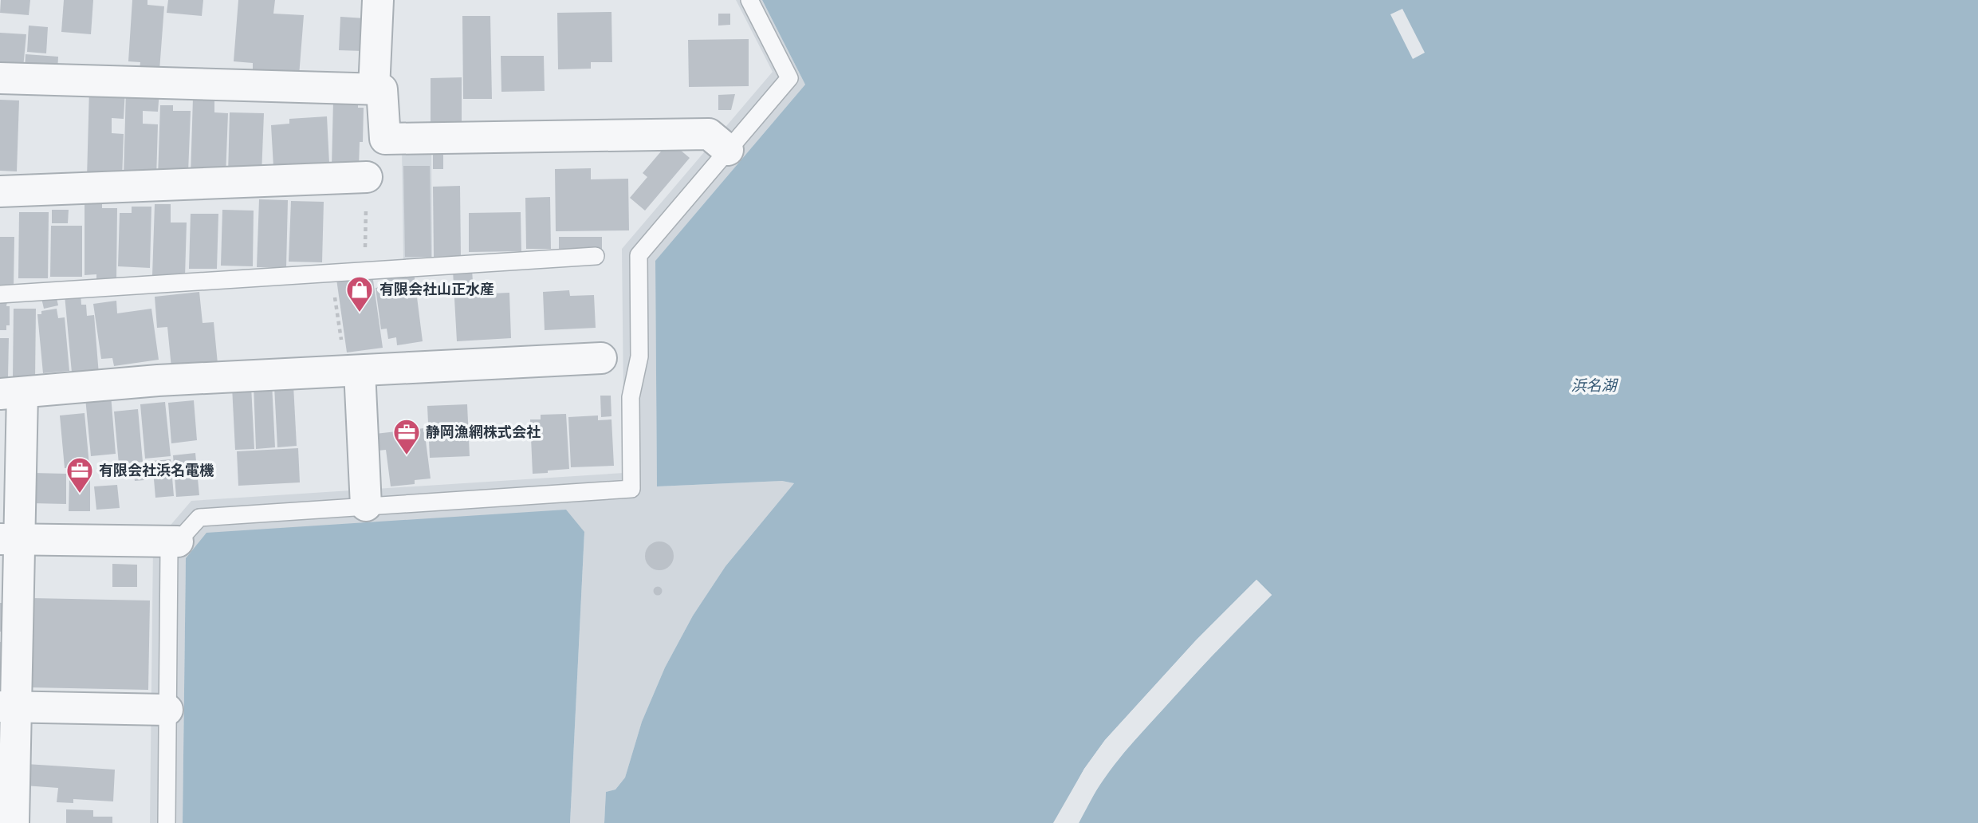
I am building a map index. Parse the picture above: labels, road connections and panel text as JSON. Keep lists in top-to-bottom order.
{
  "water": ["浜名湖"],
  "places": {
    "shop": ["有限会社山正水産"],
    "office": ["静岡漁網株式会社", "有限会社浜名電機"]
  }
}
